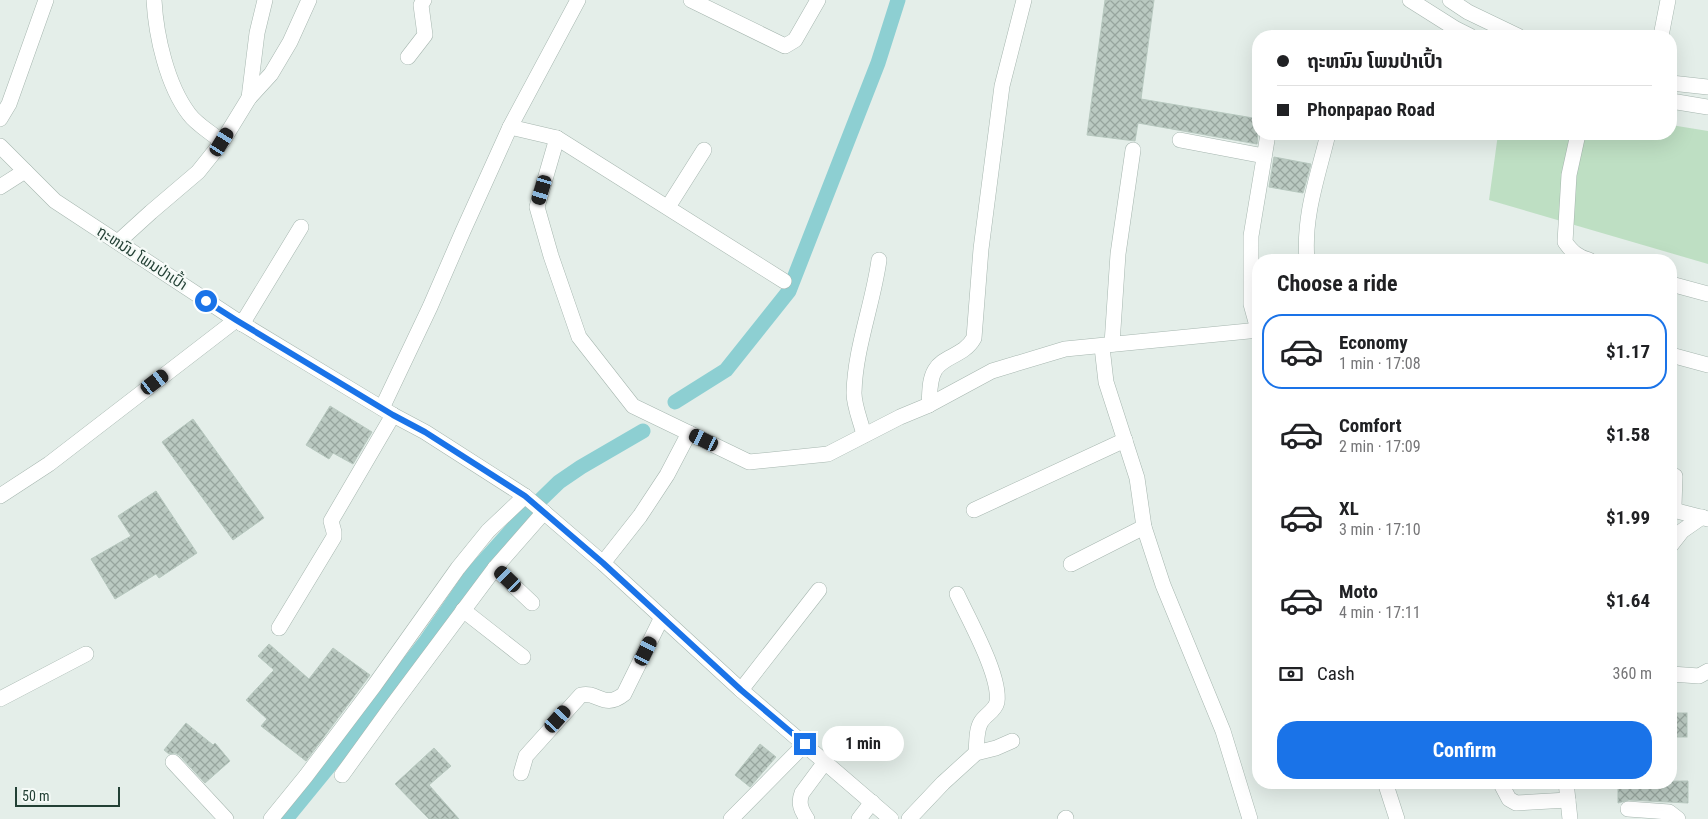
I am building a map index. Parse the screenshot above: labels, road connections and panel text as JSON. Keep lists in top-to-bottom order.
{
  "streets": {
    "street": ["ຖະຫນົນ ໂພນປ່າເປົ້າ"]
  },
  "scale_bar": "50 m",
  "page": {
    "banner": ["ຖະຫນົນ ໂພນປ່າເປົ້າ", "Phonpapao Road"],
    "heading": "Choose a ride",
    "list": [
      {
        "name": "Economy",
        "note": "1 min · 17:08",
        "value": "$1.17"
      },
      {
        "name": "Comfort",
        "note": "2 min · 17:09",
        "value": "$1.58"
      },
      {
        "name": "XL",
        "note": "3 min · 17:10",
        "value": "$1.99"
      },
      {
        "name": "Moto",
        "note": "4 min · 17:11",
        "value": "$1.64"
      }
    ],
    "pay": ["Cash", "360 m"],
    "buttons": "Confirm",
    "bubble": "1 min",
    "scale": "50 m"
  }
}
